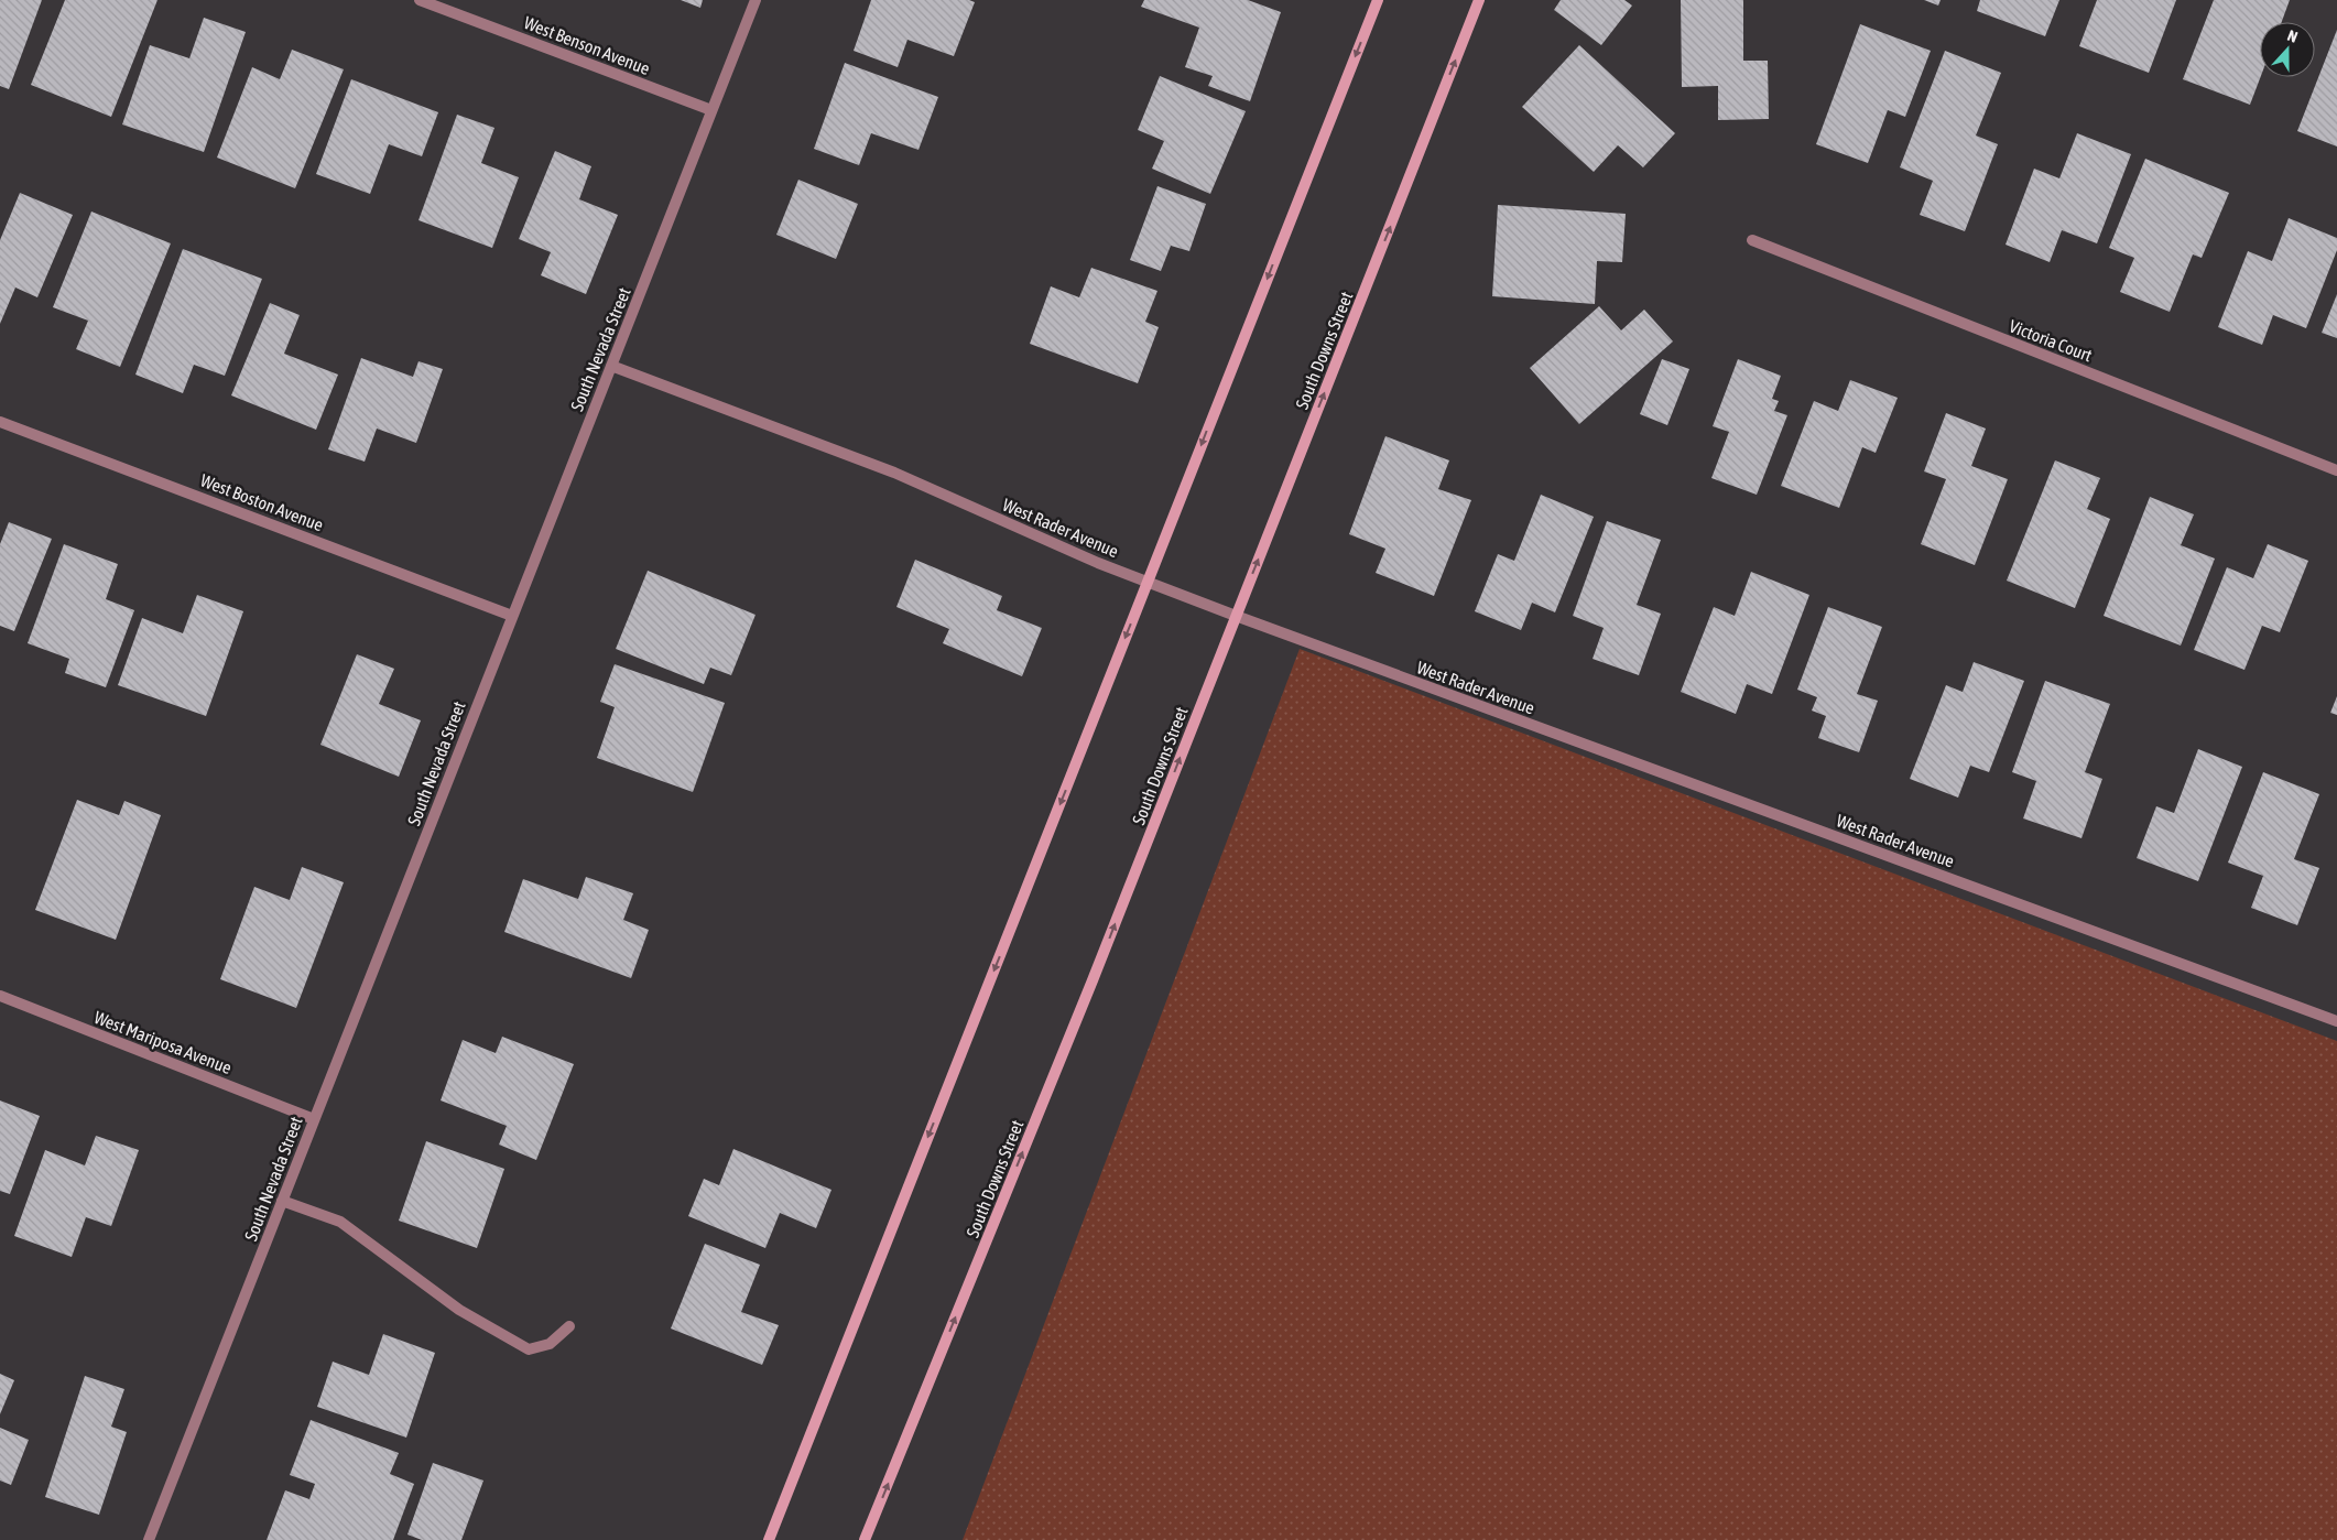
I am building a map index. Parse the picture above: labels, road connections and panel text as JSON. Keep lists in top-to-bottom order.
{
  "streets": {
    "main road": ["South Downs Street"],
    "street": [
      "West Benson Avenue",
      "Victoria Court",
      "South Nevada Street",
      "West Boston Avenue",
      "West Rader Avenue",
      "West Mariposa Avenue"
    ]
  },
  "crossings": [
    ["West Benson Avenue", "South Nevada Street"],
    ["South Nevada Street", "West Boston Avenue"],
    ["South Nevada Street", "West Rader Avenue"],
    ["South Nevada Street", "West Mariposa Avenue"],
    ["South Downs Street", "West Rader Avenue"]
  ],
  "north": "top"
}
